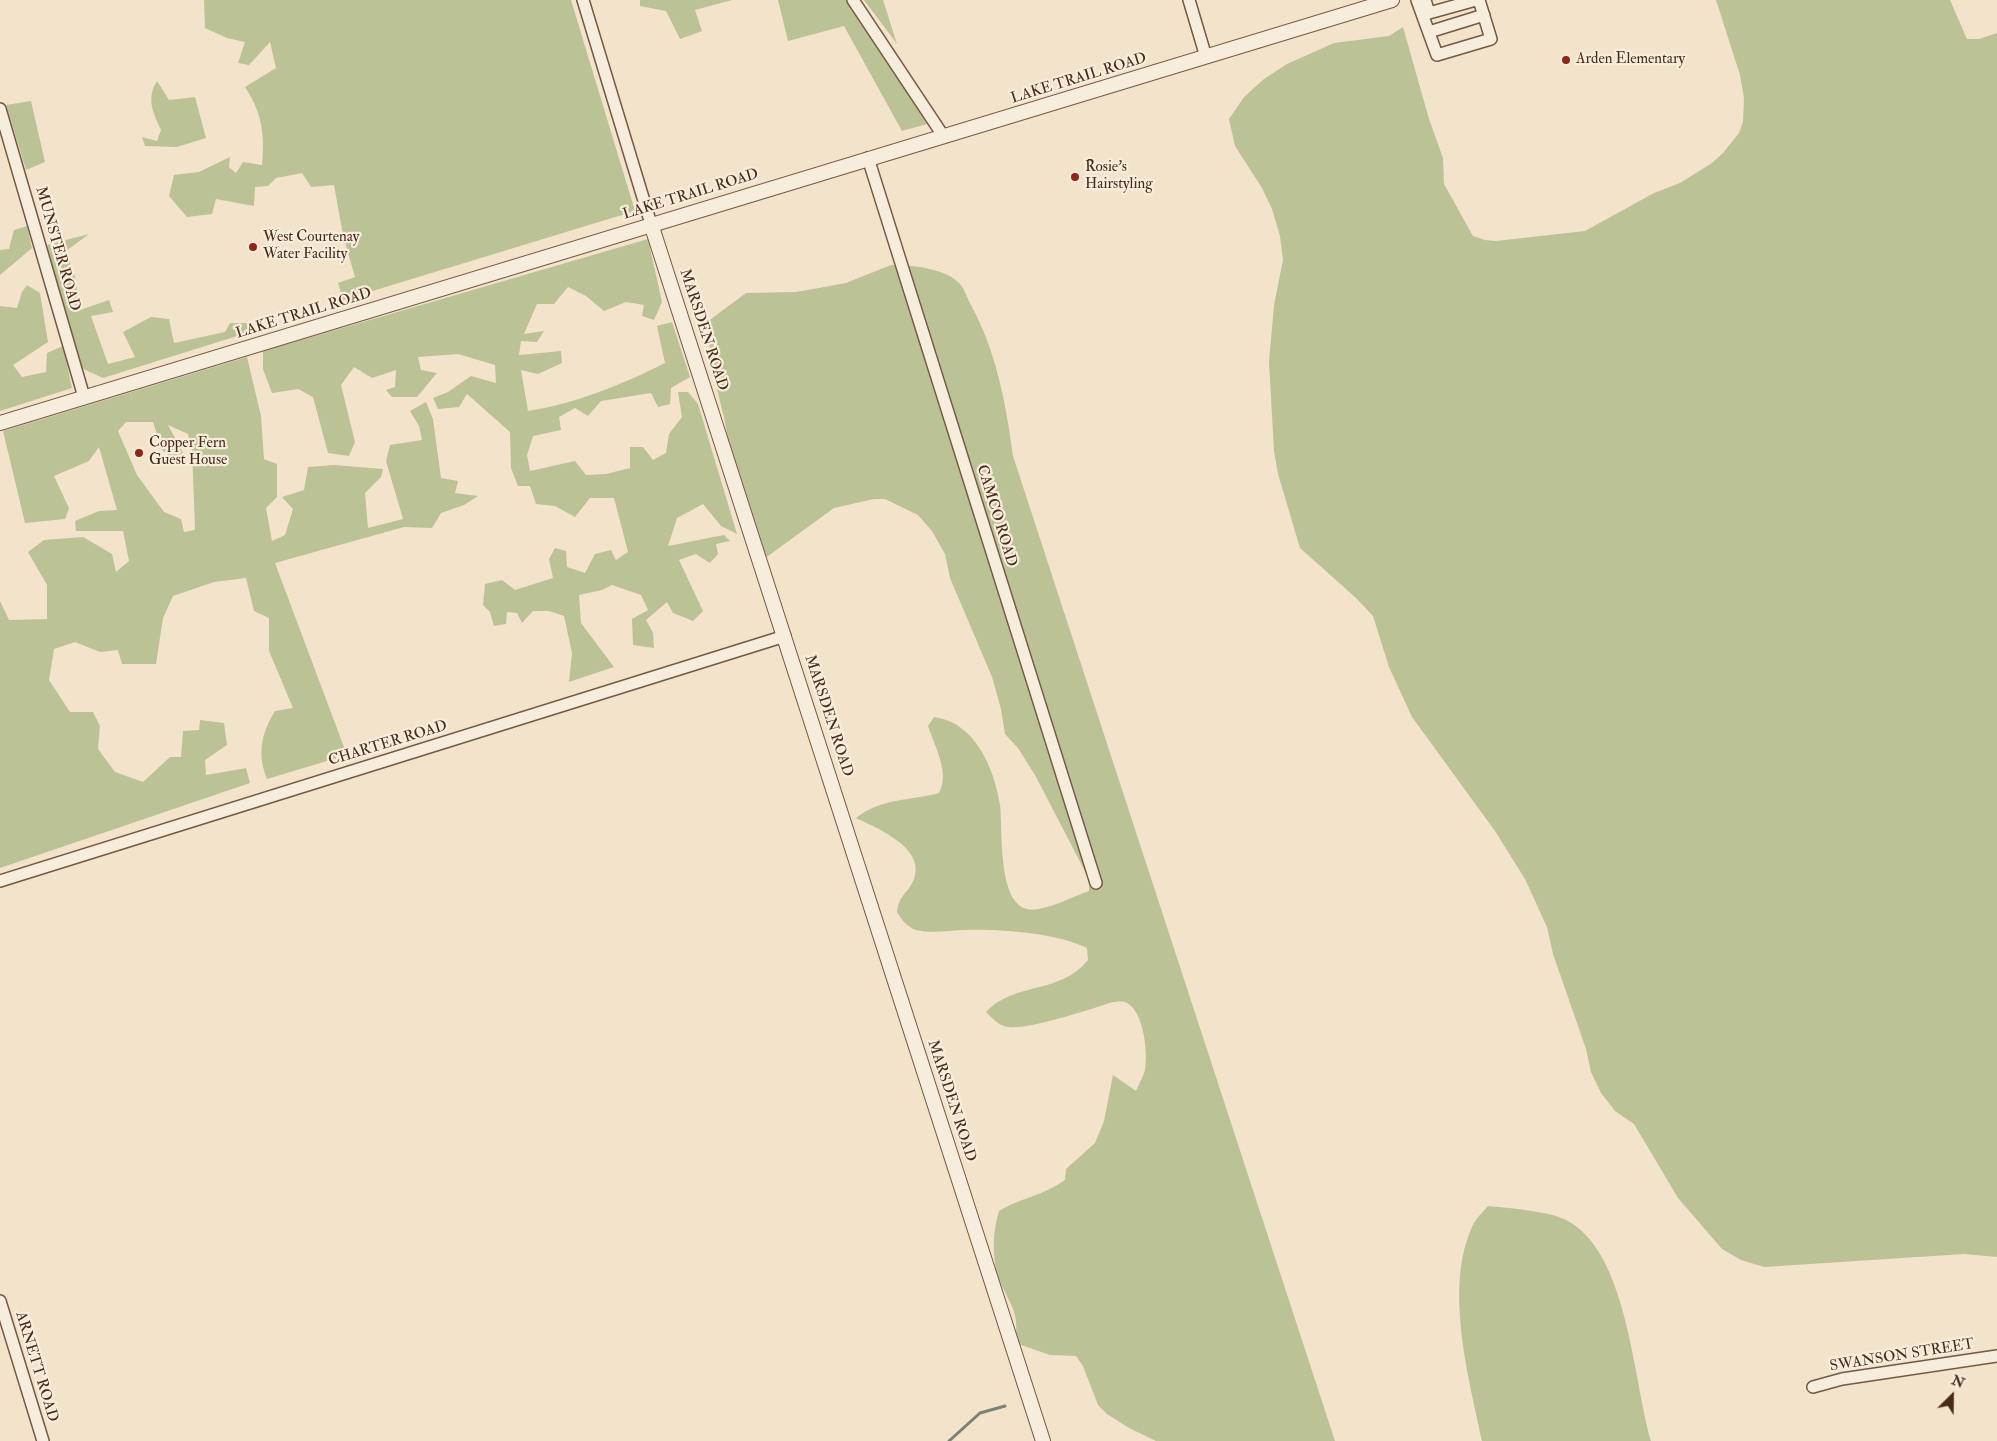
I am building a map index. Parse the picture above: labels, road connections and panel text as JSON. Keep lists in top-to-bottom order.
{
  "streets": {
    "street": [
      "LAKE TRAIL ROAD",
      "MUNSTER ROAD",
      "MARSDEN ROAD",
      "CAMCO ROAD",
      "CHARTER ROAD",
      "SWANSON STREET",
      "ARNETT ROAD"
    ]
  },
  "crossings": [
    ["LAKE TRAIL ROAD", "MUNSTER ROAD"],
    ["LAKE TRAIL ROAD", "MARSDEN ROAD"],
    ["LAKE TRAIL ROAD", "CAMCO ROAD"],
    ["MARSDEN ROAD", "CHARTER ROAD"]
  ],
  "places": [
    "Arden Elementary",
    "Rosie's Hairstyling",
    "West Courtenay Water Facility",
    "Copper Fern Guest House"
  ],
  "north": "top right"
}
